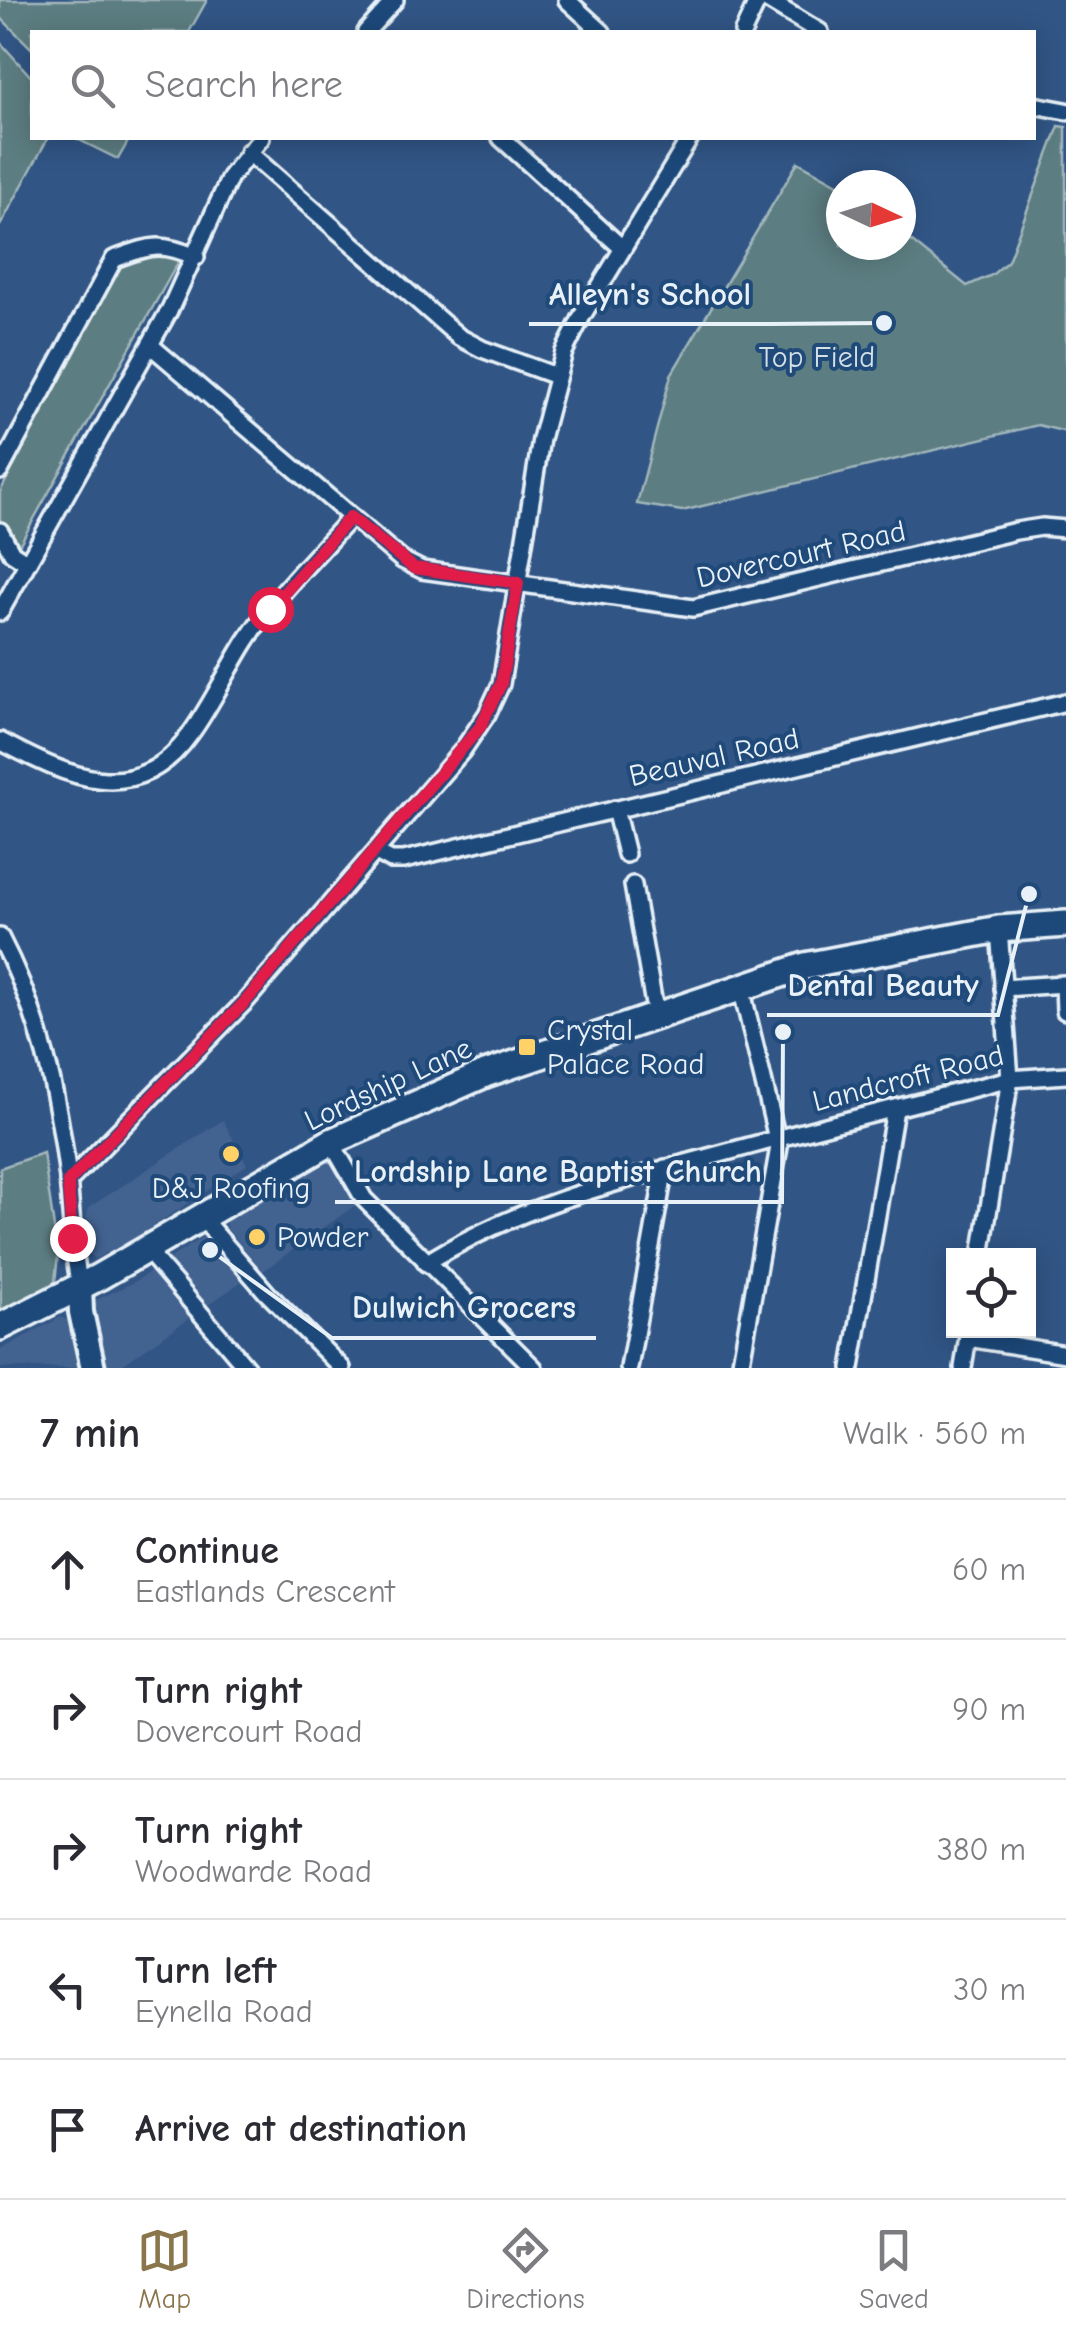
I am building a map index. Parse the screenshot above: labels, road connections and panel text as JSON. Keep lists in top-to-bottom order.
{
  "streets": {
    "main road": ["Lordship Lane"],
    "street": ["Dovercourt Road", "Beauval Road", "Landcroft Road"]
  },
  "parks": ["Top Field"],
  "places": {
    "other": [
      "Alleyn's School",
      "Dental Beauty",
      "Lordship Lane Baptist Church",
      "D&J Roofing",
      "Powder",
      "Dulwich Grocers"
    ],
    "transit": ["Crystal Palace Road"]
  },
  "north": "right",
  "page": {
    "search": "Search here",
    "heading": ["7 min", "Walk · 560 m"],
    "list": [
      ["Continue", "Eastlands Crescent", "60 m"],
      ["Turn right", "Dovercourt Road", "90 m"],
      ["Turn right", "Woodwarde Road", "380 m"],
      ["Turn left", "Eynella Road", "30 m"],
      "Arrive at destination"
    ],
    "nav": ["Map", "Directions", "Saved"]
  }
}
